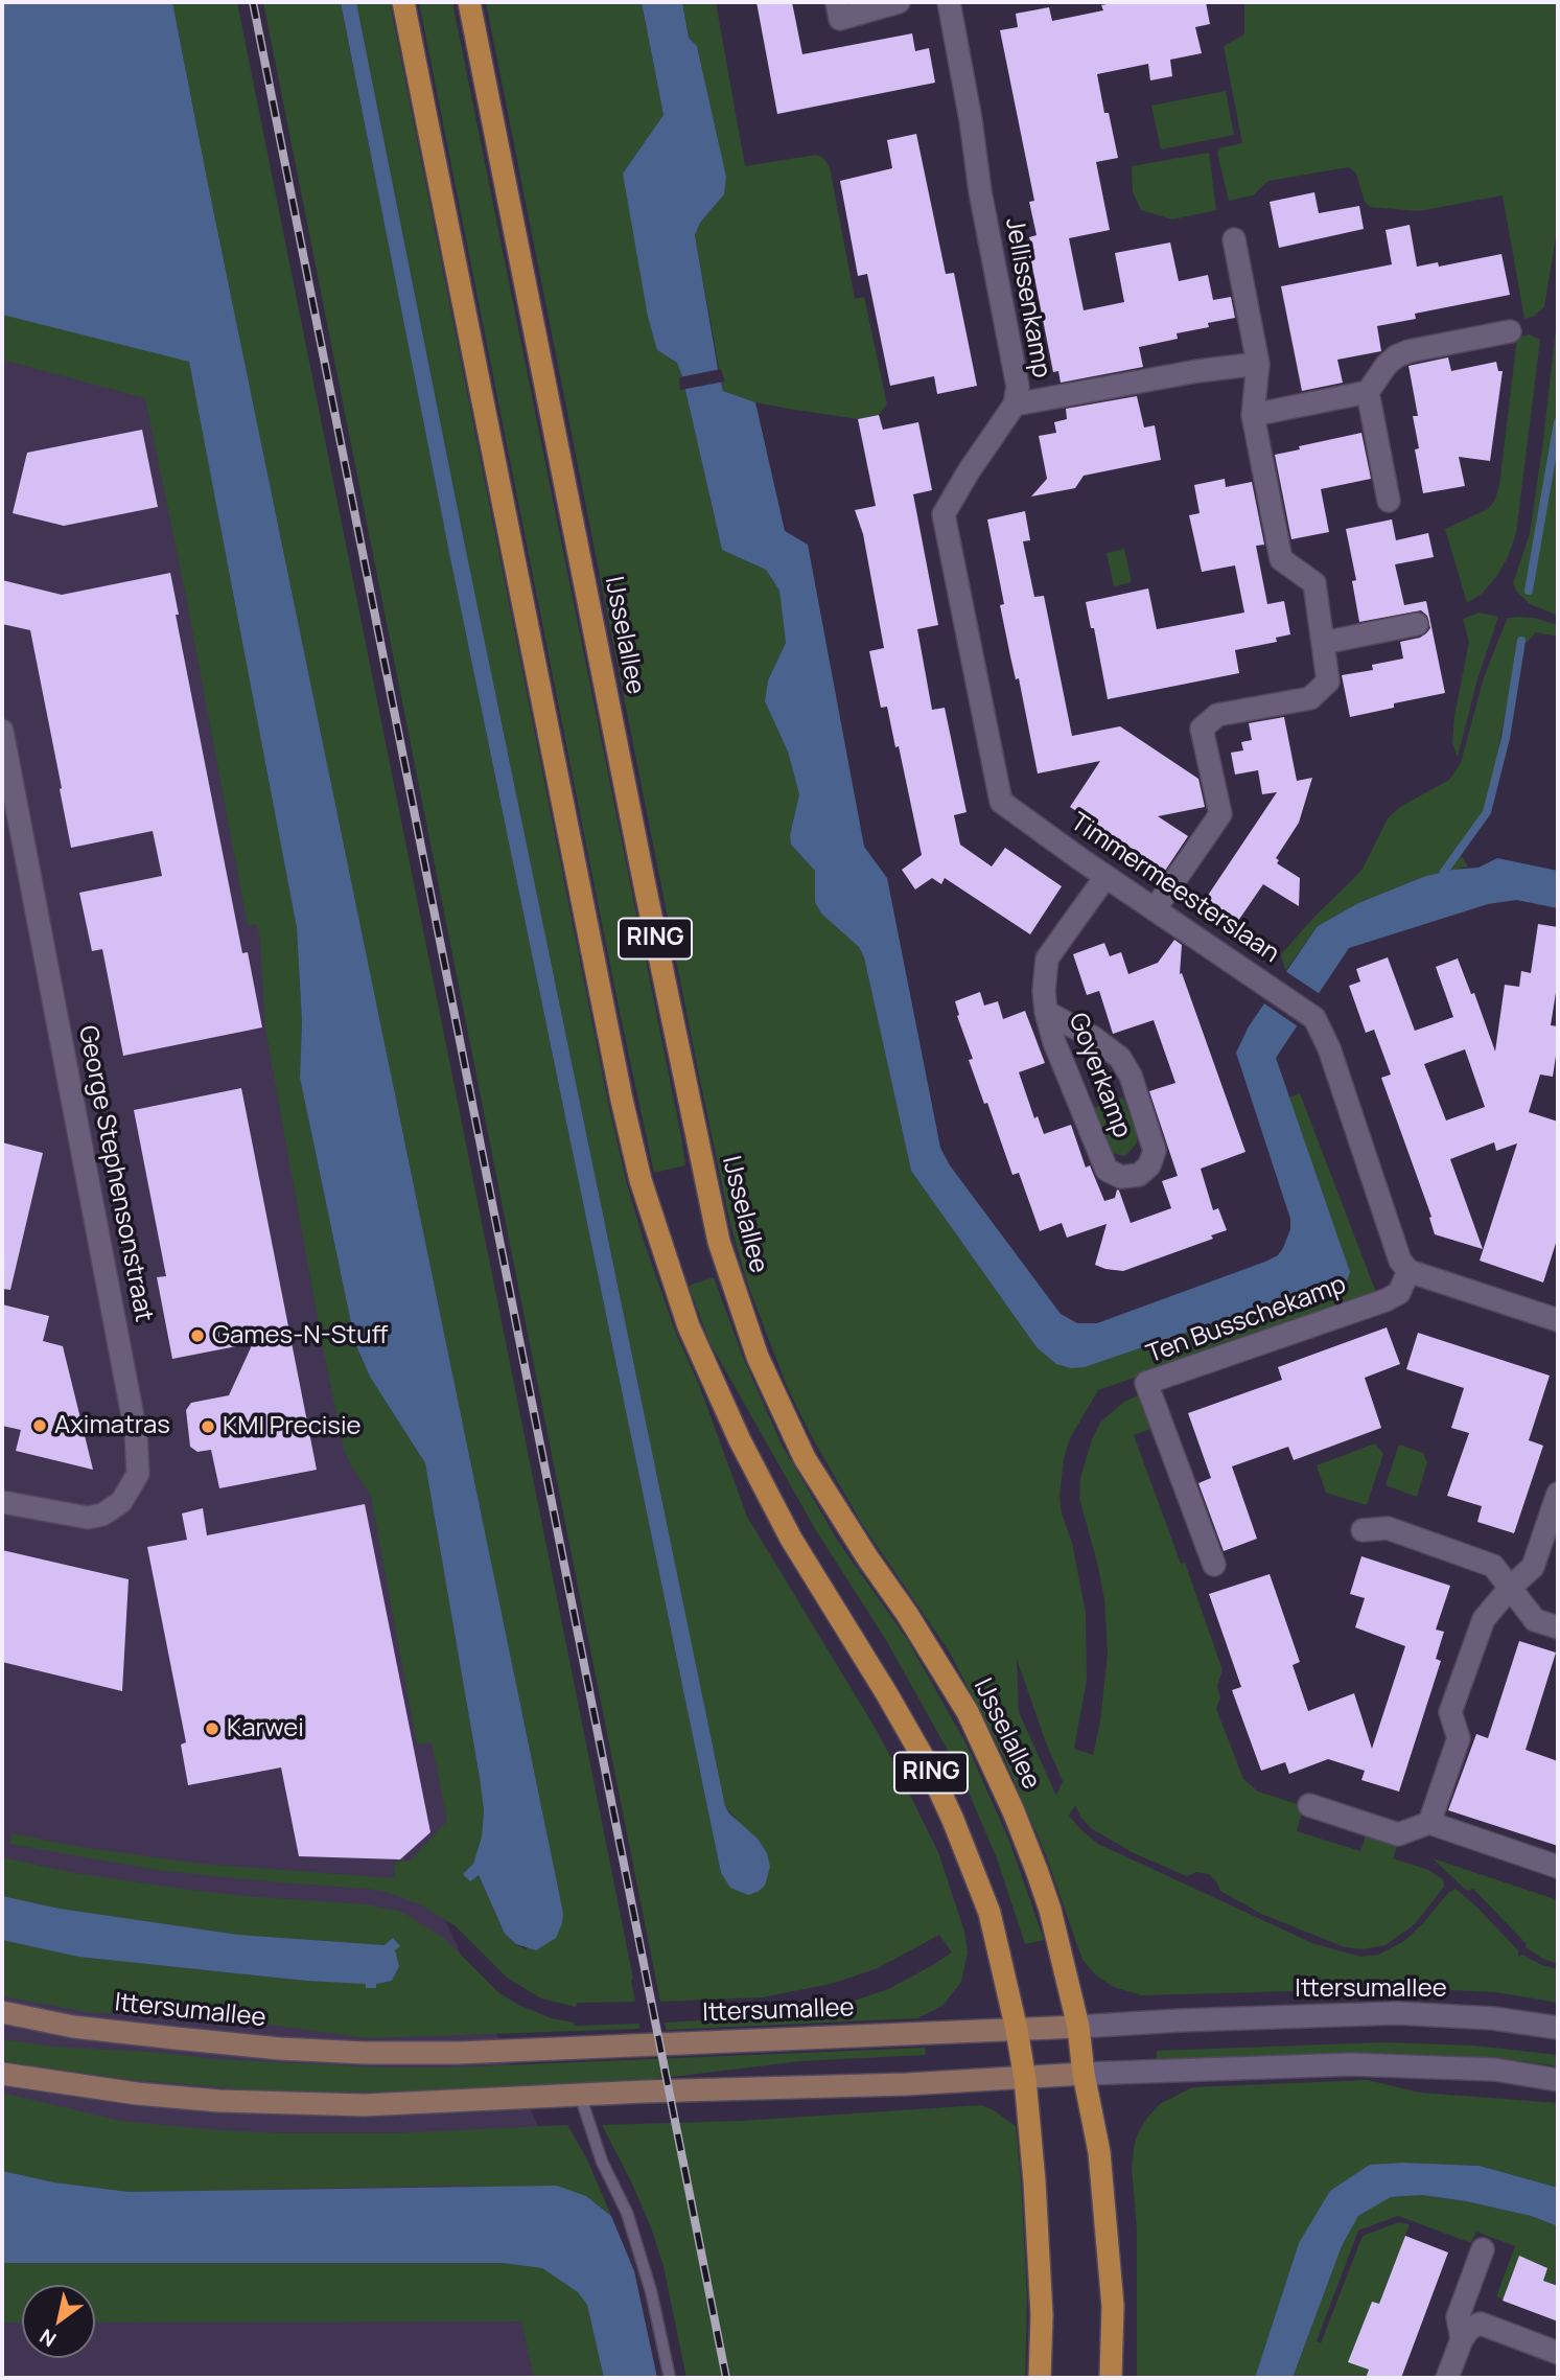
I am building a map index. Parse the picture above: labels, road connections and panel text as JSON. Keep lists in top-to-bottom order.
{
  "streets": {
    "main road": ["IJsselallee", "RING", "Ittersumallee"],
    "street": [
      "Jellissenkamp",
      "Timmermeesterslaan",
      "Goyerkamp",
      "George Stephensonstraat",
      "Ten Busschekamp"
    ]
  },
  "crossings": [
    ["Jellissenkamp", "Timmermeesterslaan"],
    ["IJsselallee", "Ittersumallee"],
    ["Timmermeesterslaan", "Goyerkamp"],
    ["Timmermeesterslaan", "Ten Busschekamp"],
    ["RING", "Ittersumallee"]
  ],
  "places": [
    "Games-N-Stuff",
    "Aximatras",
    "KMI Precisie",
    "Karwei"
  ],
  "north": "bottom left"
}
